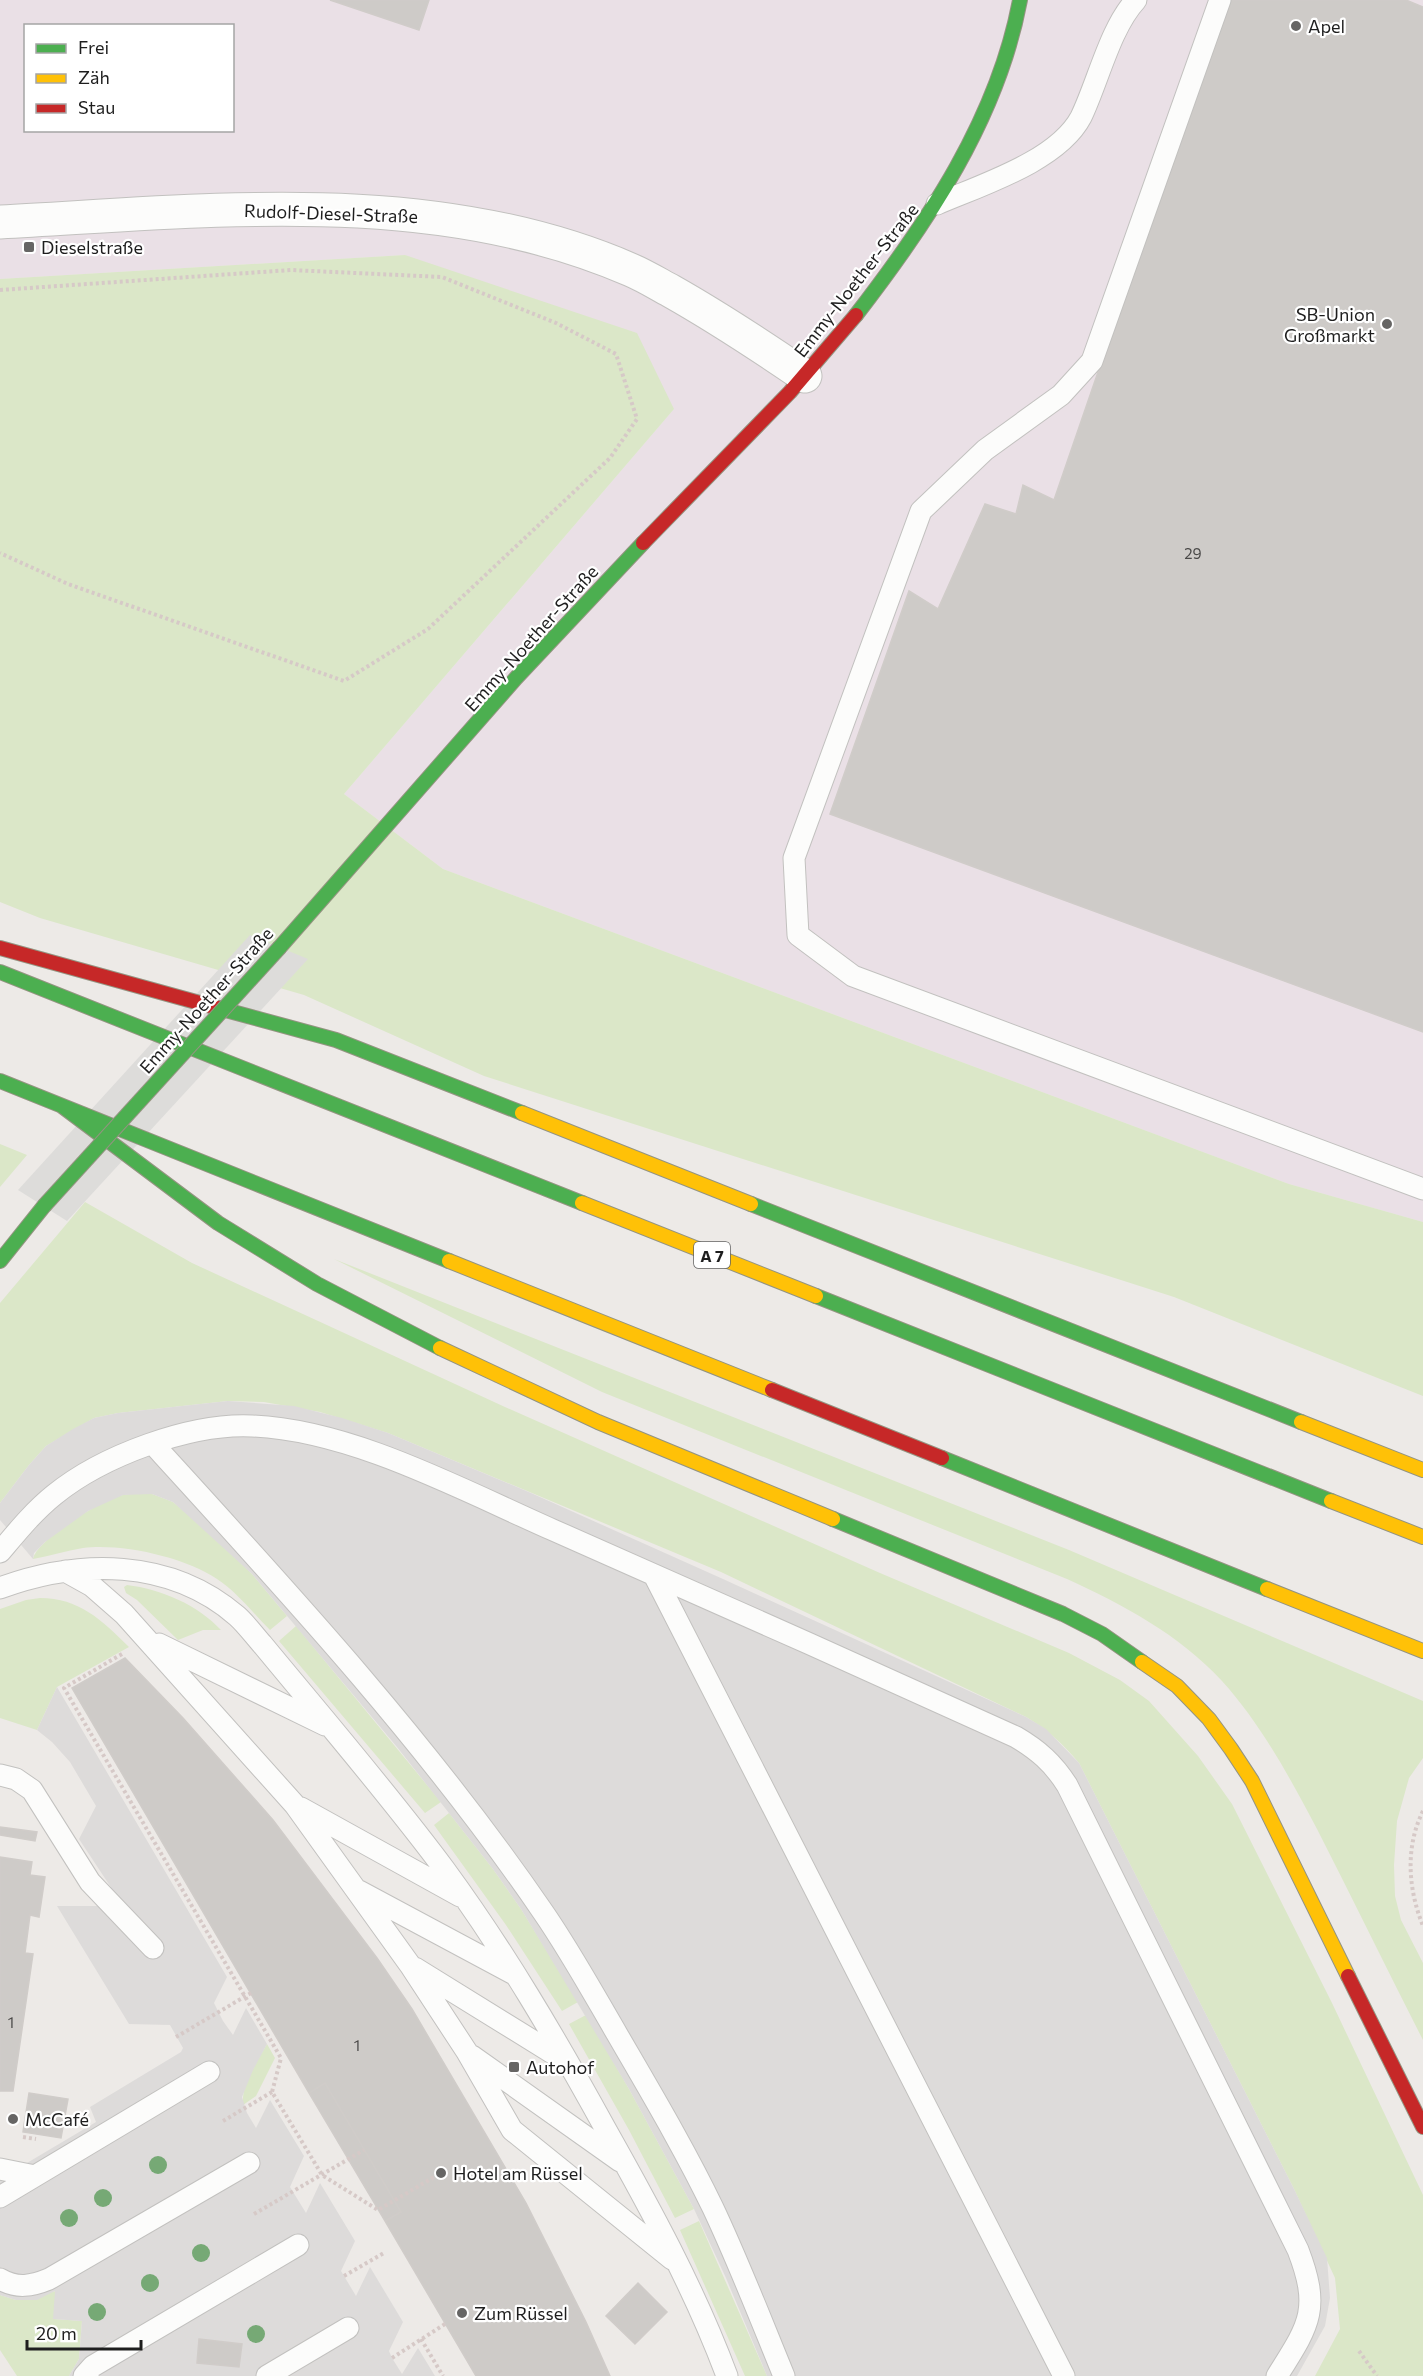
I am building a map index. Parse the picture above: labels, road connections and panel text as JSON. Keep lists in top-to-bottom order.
{
  "streets": {
    "main road": ["Emmy-Noether-Straße", "A 7"],
    "street": ["Rudolf-Diesel-Straße"]
  },
  "crossings": [
    ["Rudolf-Diesel-Straße", "Emmy-Noether-Straße"]
  ],
  "places": {
    "other": [
      "Apel",
      "SB-Union Großmarkt",
      "McCafé",
      "Hotel am Rüssel",
      "Zum Rüssel"
    ],
    "transit": ["Dieselstraße", "Autohof"]
  },
  "house_numbers": ["29", "1", "1"],
  "legend": ["Frei", "Zäh", "Stau"],
  "scale_bar": "20 m"
}
